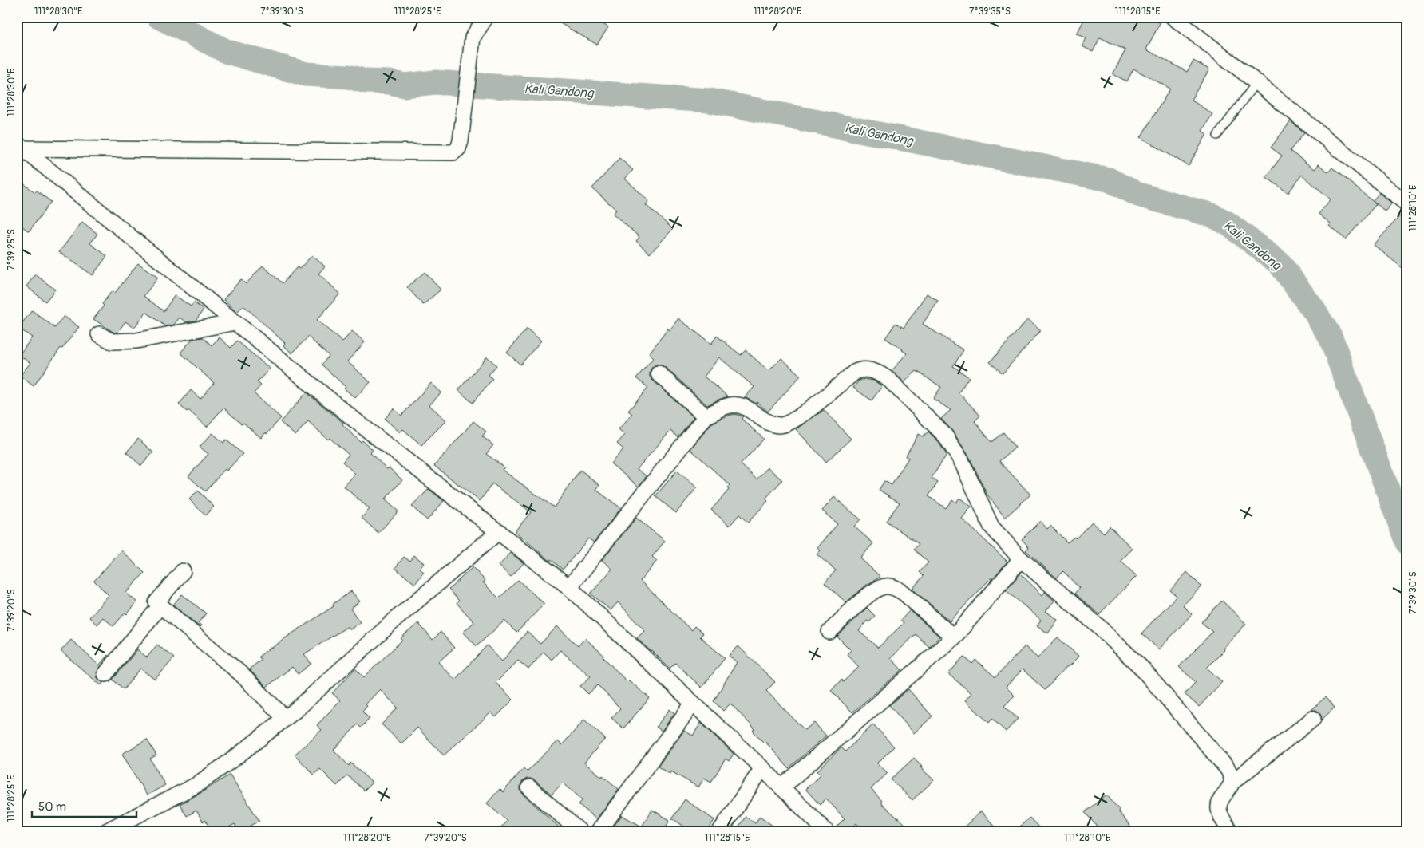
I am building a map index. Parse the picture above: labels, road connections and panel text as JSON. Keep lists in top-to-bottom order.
{
  "water": ["Kali Gandong"],
  "scale_bar": "50 m",
  "coordinates": [
    "111°28'30\"E",
    "7°39'30\"S",
    "111°28'25\"E",
    "111°28'20\"E",
    "7°39'35\"S",
    "111°28'15\"E",
    "111°28'10\"E",
    "7°39'25\"S",
    "7°39'20\"S"
  ]
}
